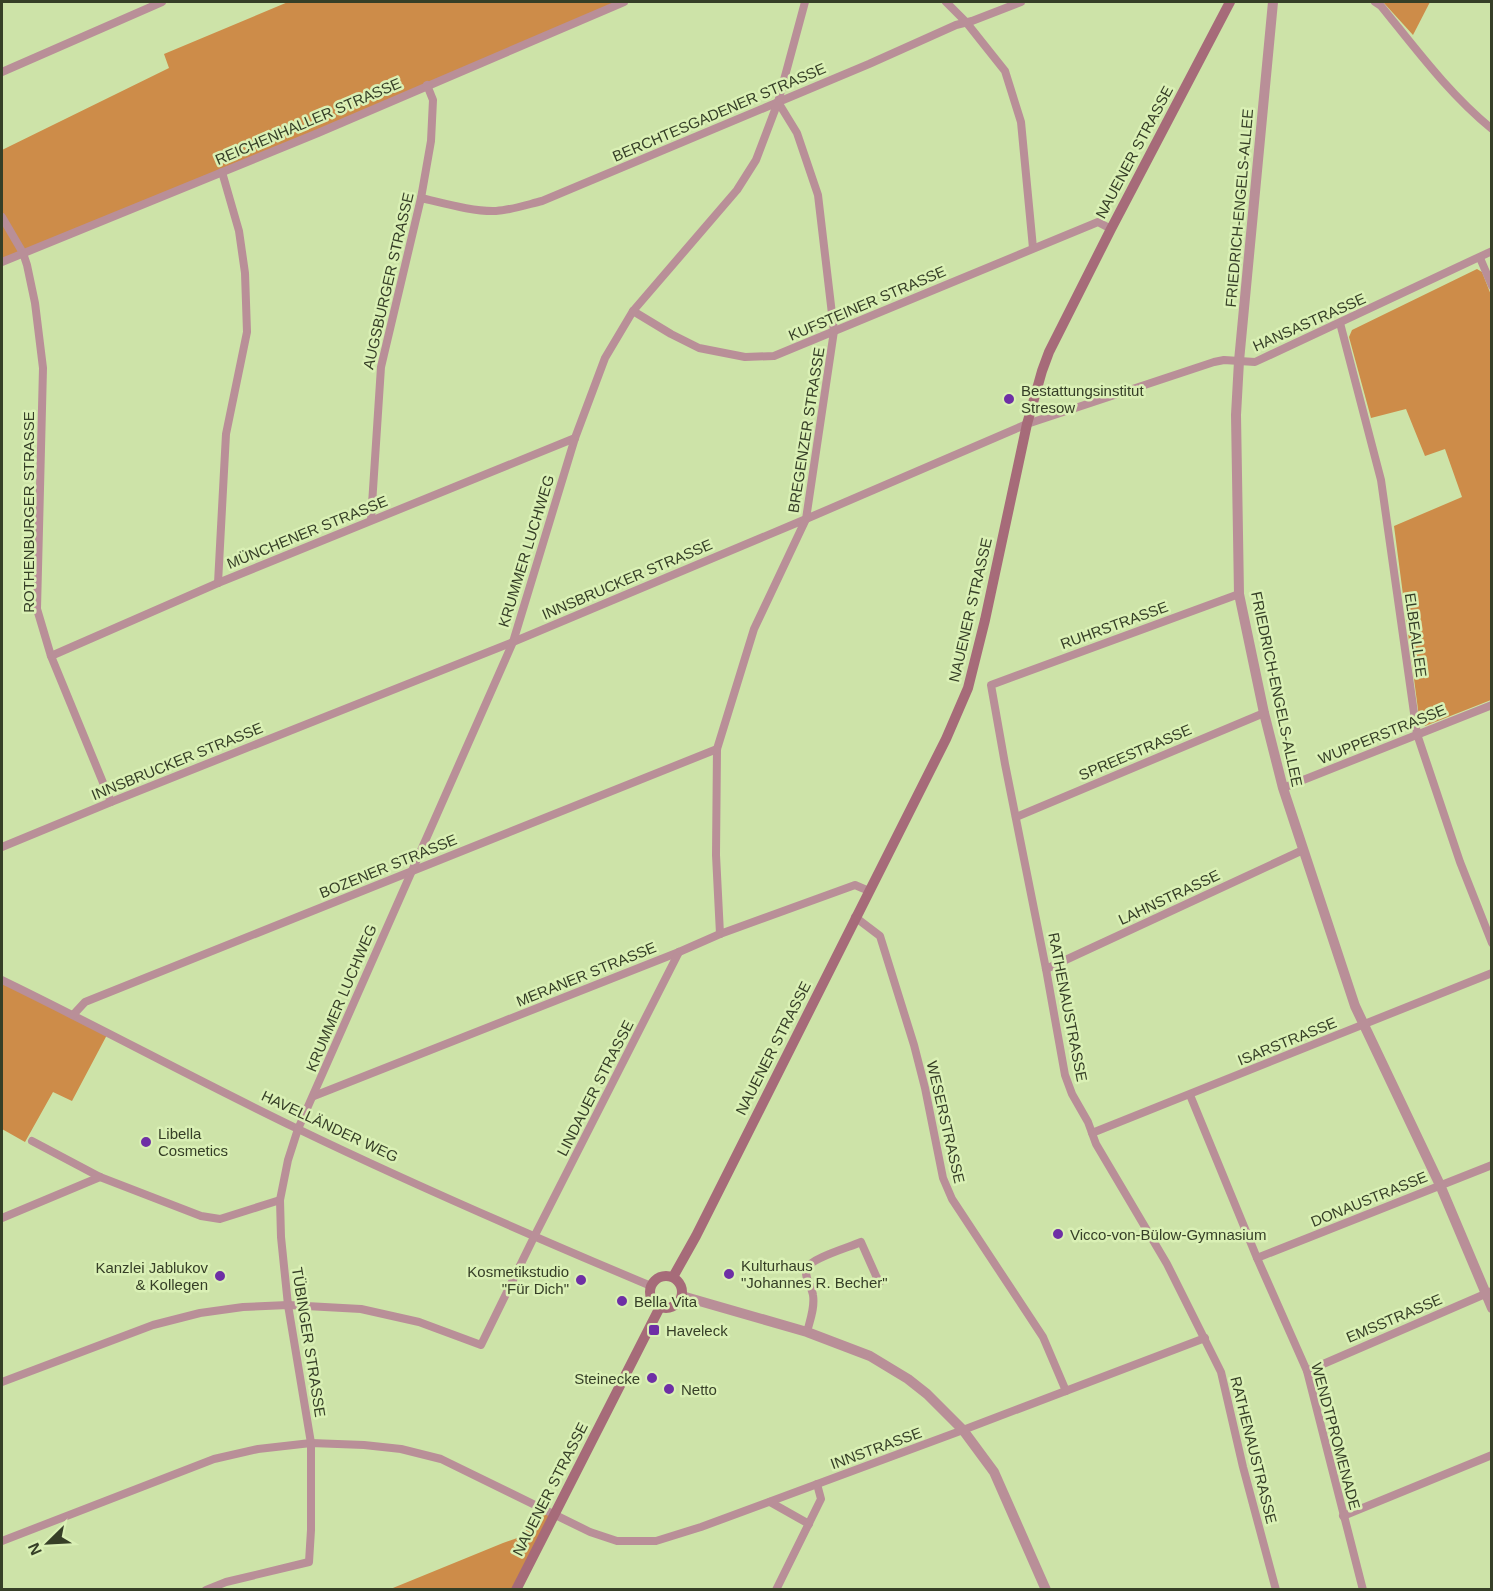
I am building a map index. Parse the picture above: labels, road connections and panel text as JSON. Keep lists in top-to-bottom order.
{
  "streets": {
    "main road": ["NAUENER STRASSE"],
    "street": [
      "BERCHTESGADENER STRASSE",
      "REICHENHALLER STRASSE",
      "FRIEDRICH-ENGELS-ALLEE",
      "AUGSBURGER STRASSE",
      "KUFSTEINER STRASSE",
      "HANSASTRASSE",
      "BREGENZER STRASSE",
      "ROTHENBURGER STRASSE",
      "MÜNCHENER STRASSE",
      "KRUMMER LUCHWEG",
      "INNSBRUCKER STRASSE",
      "RUHRSTRASSE",
      "ELBEALLEE",
      "WUPPERSTRASSE",
      "SPREESTRASSE",
      "BOZENER STRASSE",
      "LAHNSTRASSE",
      "MERANER STRASSE",
      "RATHENAUSTRASSE",
      "ISARSTRASSE",
      "LINDAUER STRASSE",
      "WESERSTRASSE",
      "HAVELLÄNDER WEG",
      "DONAUSTRASSE",
      "EMSSTRASSE",
      "TÜBINGER STRASSE",
      "WENDTPROMENADE",
      "INNSTRASSE"
    ]
  },
  "crossings": [
    ["BERCHTESGADENER STRASSE", "AUGSBURGER STRASSE"],
    ["BERCHTESGADENER STRASSE", "BREGENZER STRASSE"],
    ["BERCHTESGADENER STRASSE", "KRUMMER LUCHWEG"],
    ["REICHENHALLER STRASSE", "AUGSBURGER STRASSE"],
    ["REICHENHALLER STRASSE", "ROTHENBURGER STRASSE"],
    ["NAUENER STRASSE", "KUFSTEINER STRASSE"],
    ["NAUENER STRASSE", "HANSASTRASSE"],
    ["NAUENER STRASSE", "INNSBRUCKER STRASSE"],
    ["NAUENER STRASSE", "MERANER STRASSE"],
    ["NAUENER STRASSE", "WESERSTRASSE"],
    ["NAUENER STRASSE", "HAVELLÄNDER WEG"],
    ["NAUENER STRASSE", "INNSTRASSE"],
    ["FRIEDRICH-ENGELS-ALLEE", "HANSASTRASSE"],
    ["FRIEDRICH-ENGELS-ALLEE", "RUHRSTRASSE"],
    ["FRIEDRICH-ENGELS-ALLEE", "WUPPERSTRASSE"],
    ["FRIEDRICH-ENGELS-ALLEE", "SPREESTRASSE"],
    ["FRIEDRICH-ENGELS-ALLEE", "LAHNSTRASSE"],
    ["FRIEDRICH-ENGELS-ALLEE", "ISARSTRASSE"],
    ["FRIEDRICH-ENGELS-ALLEE", "DONAUSTRASSE"],
    ["FRIEDRICH-ENGELS-ALLEE", "EMSSTRASSE"],
    ["AUGSBURGER STRASSE", "MÜNCHENER STRASSE"],
    ["KUFSTEINER STRASSE", "BREGENZER STRASSE"],
    ["KUFSTEINER STRASSE", "KRUMMER LUCHWEG"],
    ["HANSASTRASSE", "INNSBRUCKER STRASSE"],
    ["HANSASTRASSE", "ELBEALLEE"],
    ["BREGENZER STRASSE", "KRUMMER LUCHWEG"],
    ["BREGENZER STRASSE", "INNSBRUCKER STRASSE"],
    ["BREGENZER STRASSE", "BOZENER STRASSE"],
    ["BREGENZER STRASSE", "MERANER STRASSE"],
    ["ROTHENBURGER STRASSE", "MÜNCHENER STRASSE"],
    ["ROTHENBURGER STRASSE", "INNSBRUCKER STRASSE"],
    ["MÜNCHENER STRASSE", "KRUMMER LUCHWEG"],
    ["KRUMMER LUCHWEG", "INNSBRUCKER STRASSE"],
    ["KRUMMER LUCHWEG", "BOZENER STRASSE"],
    ["KRUMMER LUCHWEG", "MERANER STRASSE"],
    ["KRUMMER LUCHWEG", "HAVELLÄNDER WEG"],
    ["KRUMMER LUCHWEG", "TÜBINGER STRASSE"],
    ["RUHRSTRASSE", "RATHENAUSTRASSE"],
    ["ELBEALLEE", "WUPPERSTRASSE"],
    ["SPREESTRASSE", "RATHENAUSTRASSE"],
    ["BOZENER STRASSE", "HAVELLÄNDER WEG"],
    ["LAHNSTRASSE", "RATHENAUSTRASSE"],
    ["MERANER STRASSE", "LINDAUER STRASSE"],
    ["RATHENAUSTRASSE", "ISARSTRASSE"],
    ["RATHENAUSTRASSE", "INNSTRASSE"],
    ["ISARSTRASSE", "WENDTPROMENADE"],
    ["LINDAUER STRASSE", "HAVELLÄNDER WEG"],
    ["LINDAUER STRASSE", "TÜBINGER STRASSE"],
    ["WESERSTRASSE", "INNSTRASSE"],
    ["HAVELLÄNDER WEG", "TÜBINGER STRASSE"],
    ["DONAUSTRASSE", "WENDTPROMENADE"],
    ["EMSSTRASSE", "WENDTPROMENADE"],
    ["TÜBINGER STRASSE", "INNSTRASSE"]
  ],
  "places": {
    "other": [
      "Bestattungsinstitut Stresow",
      "Libella Cosmetics",
      "Vicco-von-Bülow-Gymnasium",
      "Kulturhaus \"Johannes R. Becher\"",
      "Kanzlei Jablukov & Kollegen",
      "Kosmetikstudio \"Für Dich\"",
      "Bella Vita",
      "Steinecke",
      "Netto"
    ],
    "transit": ["Haveleck"]
  },
  "north": "bottom left"
}
